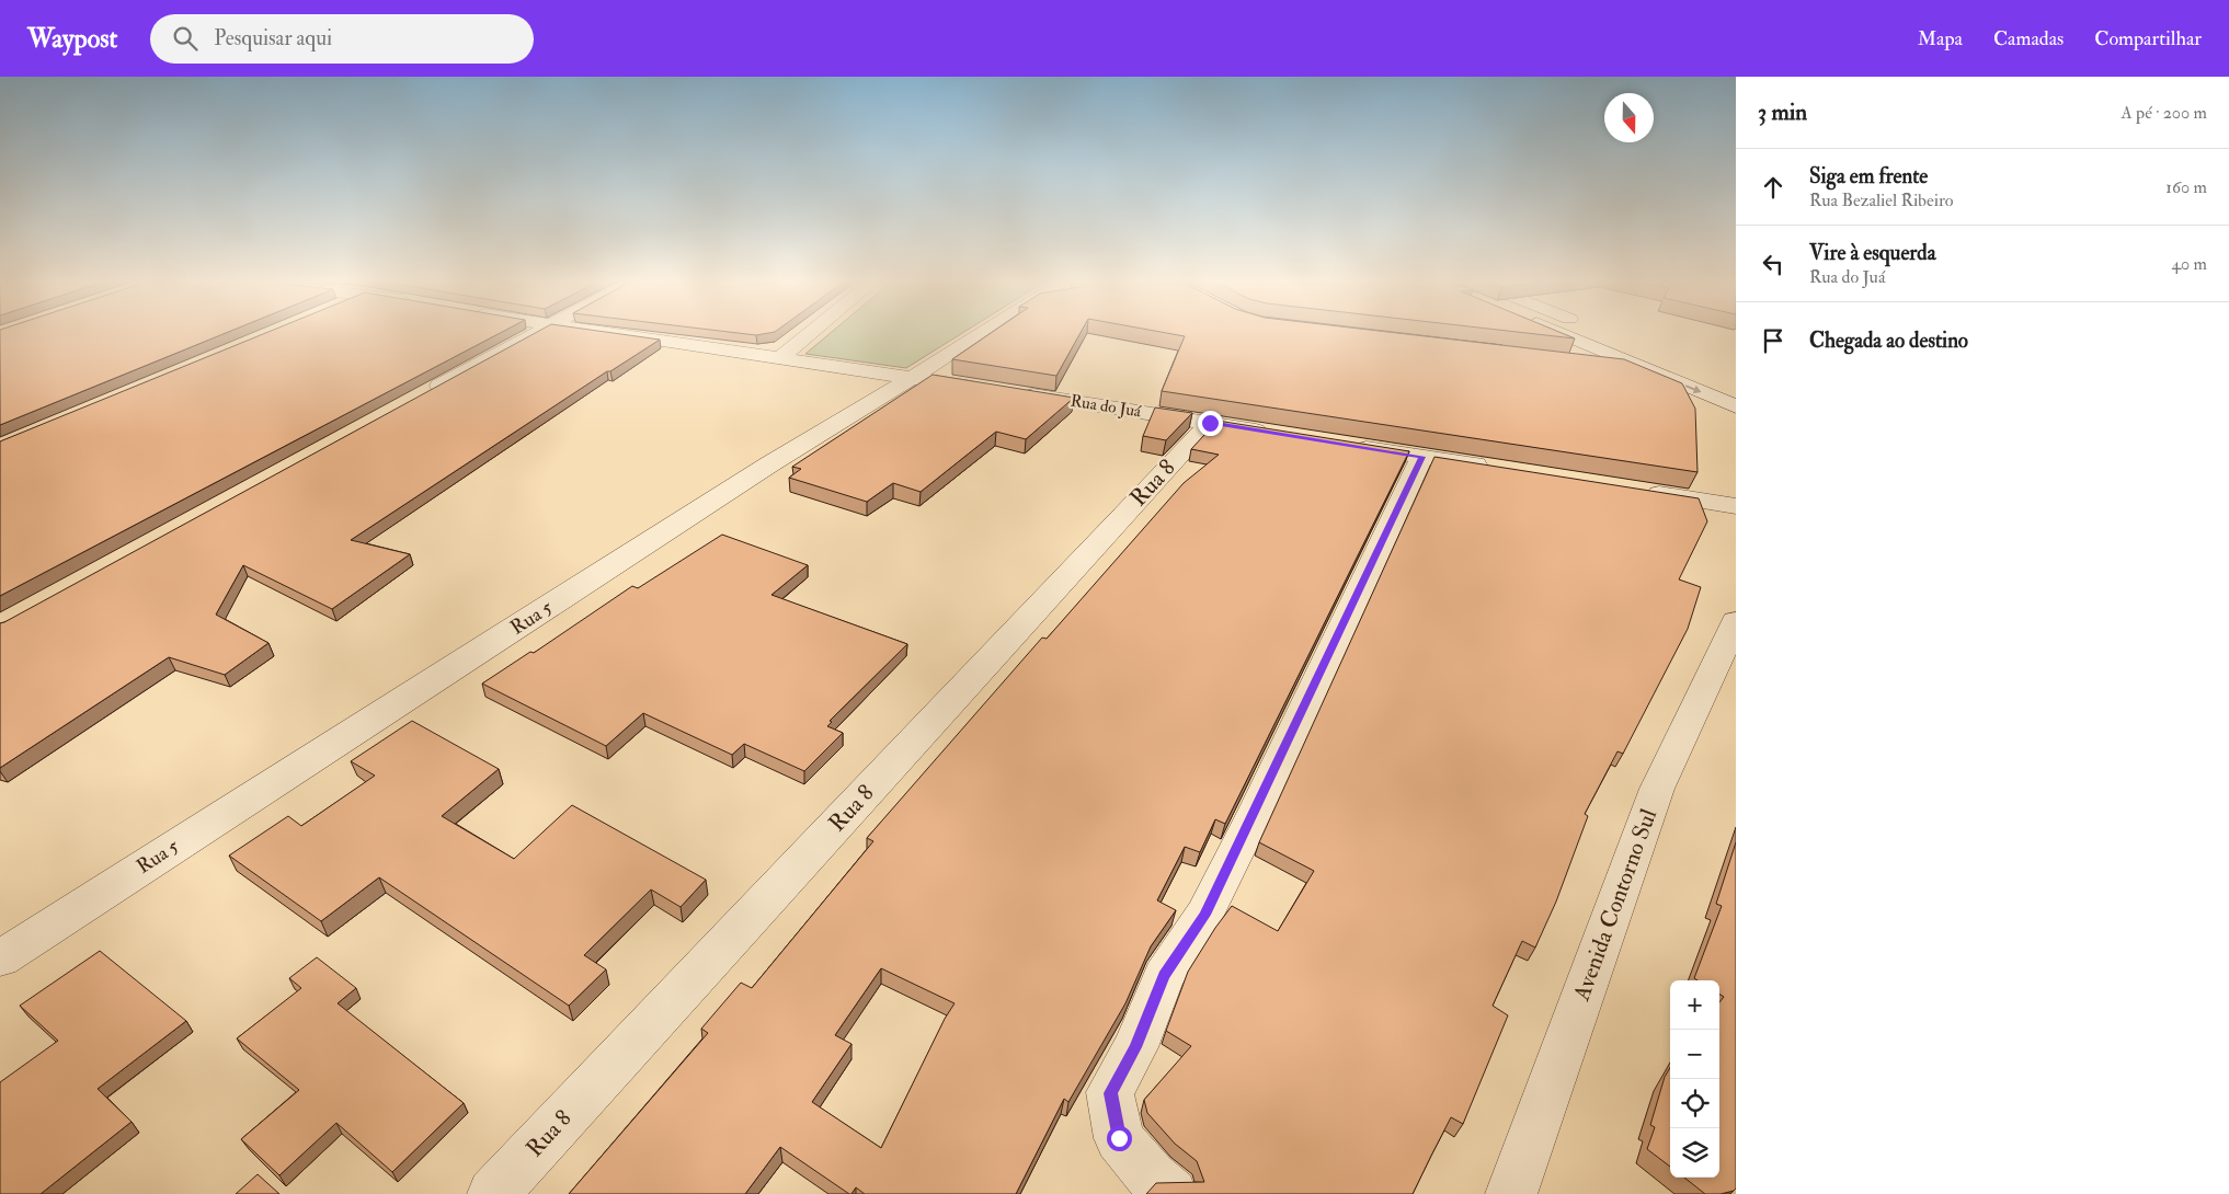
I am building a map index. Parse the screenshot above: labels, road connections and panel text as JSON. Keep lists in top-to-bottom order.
{
  "streets": {
    "street": [
      "Rua do Juá",
      "Rua 8",
      "Rua 5",
      "Avenida Contorno Sul"
    ]
  },
  "crossings": [
    ["Rua do Juá", "Rua 8"],
    ["Rua do Juá", "Rua 5"]
  ],
  "north": "bottom",
  "page": {
    "header": "Waypost",
    "search": "Pesquisar aqui",
    "nav": ["Mapa", "Camadas", "Compartilhar"],
    "heading": ["3 min", "A pé · 200 m"],
    "list": [
      ["Siga em frente", "Rua Bezaliel Ribeiro", "160 m"],
      ["Vire à esquerda", "Rua do Juá", "40 m"],
      "Chegada ao destino"
    ],
    "map_buttons": ["+", "−"]
  }
}
